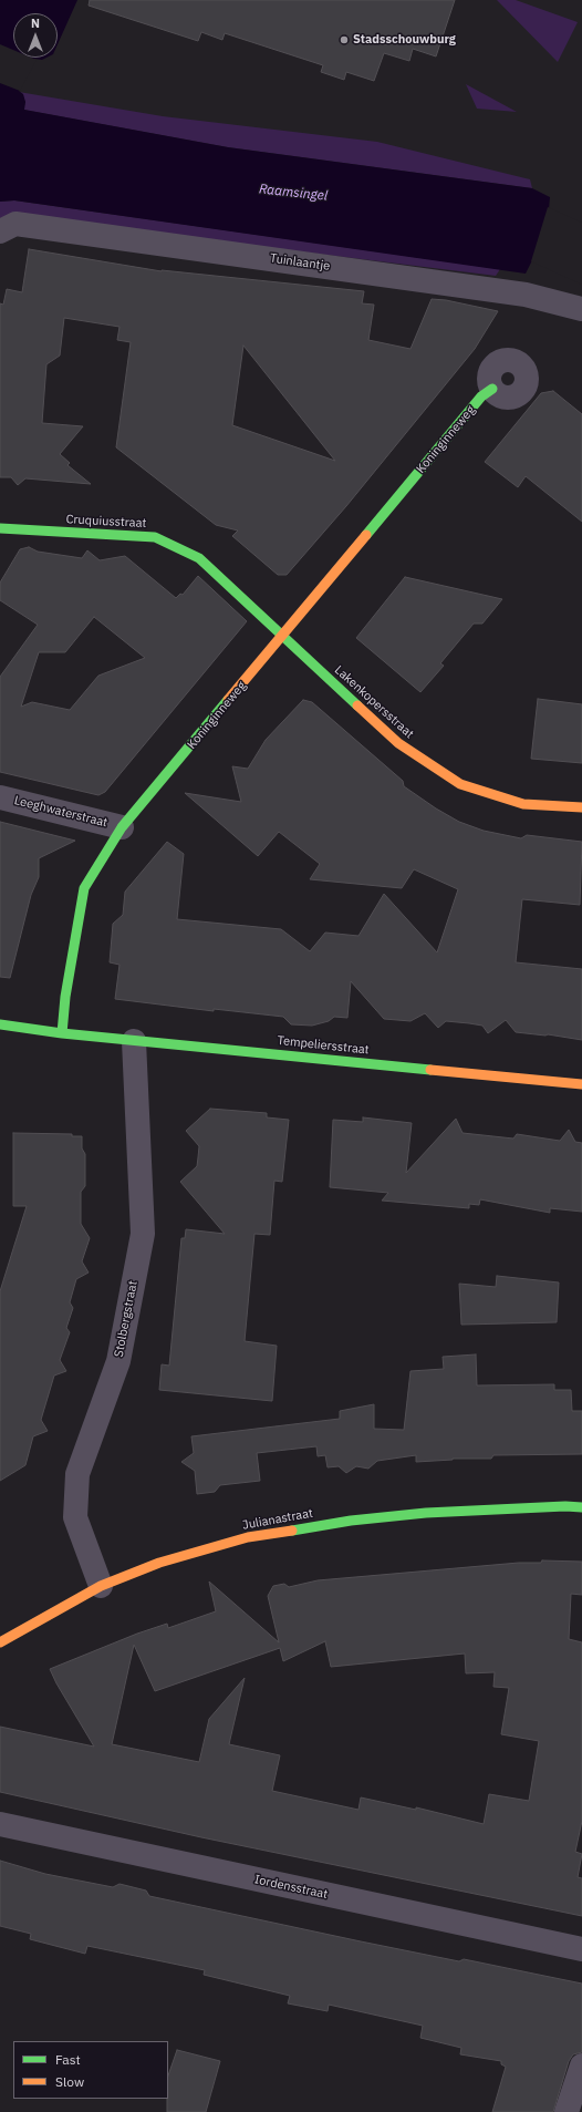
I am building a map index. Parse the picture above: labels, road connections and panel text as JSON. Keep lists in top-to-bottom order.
{
  "streets": {
    "street": [
      "Tuinlaantje",
      "Koninginneweg",
      "Cruquiusstraat",
      "Lakenkopersstraat",
      "Leeghwaterstraat",
      "Tempeliersstraat",
      "Stolbergstraat",
      "Julianastraat",
      "Iordensstraat"
    ]
  },
  "crossings": [
    ["Koninginneweg", "Cruquiusstraat"],
    ["Koninginneweg", "Lakenkopersstraat"],
    ["Koninginneweg", "Leeghwaterstraat"],
    ["Koninginneweg", "Tempeliersstraat"],
    ["Cruquiusstraat", "Lakenkopersstraat"],
    ["Tempeliersstraat", "Stolbergstraat"],
    ["Stolbergstraat", "Julianastraat"]
  ],
  "water": ["Raamsingel"],
  "places": ["Stadsschouwburg"],
  "legend": ["Fast", "Slow"],
  "north": "top"
}
